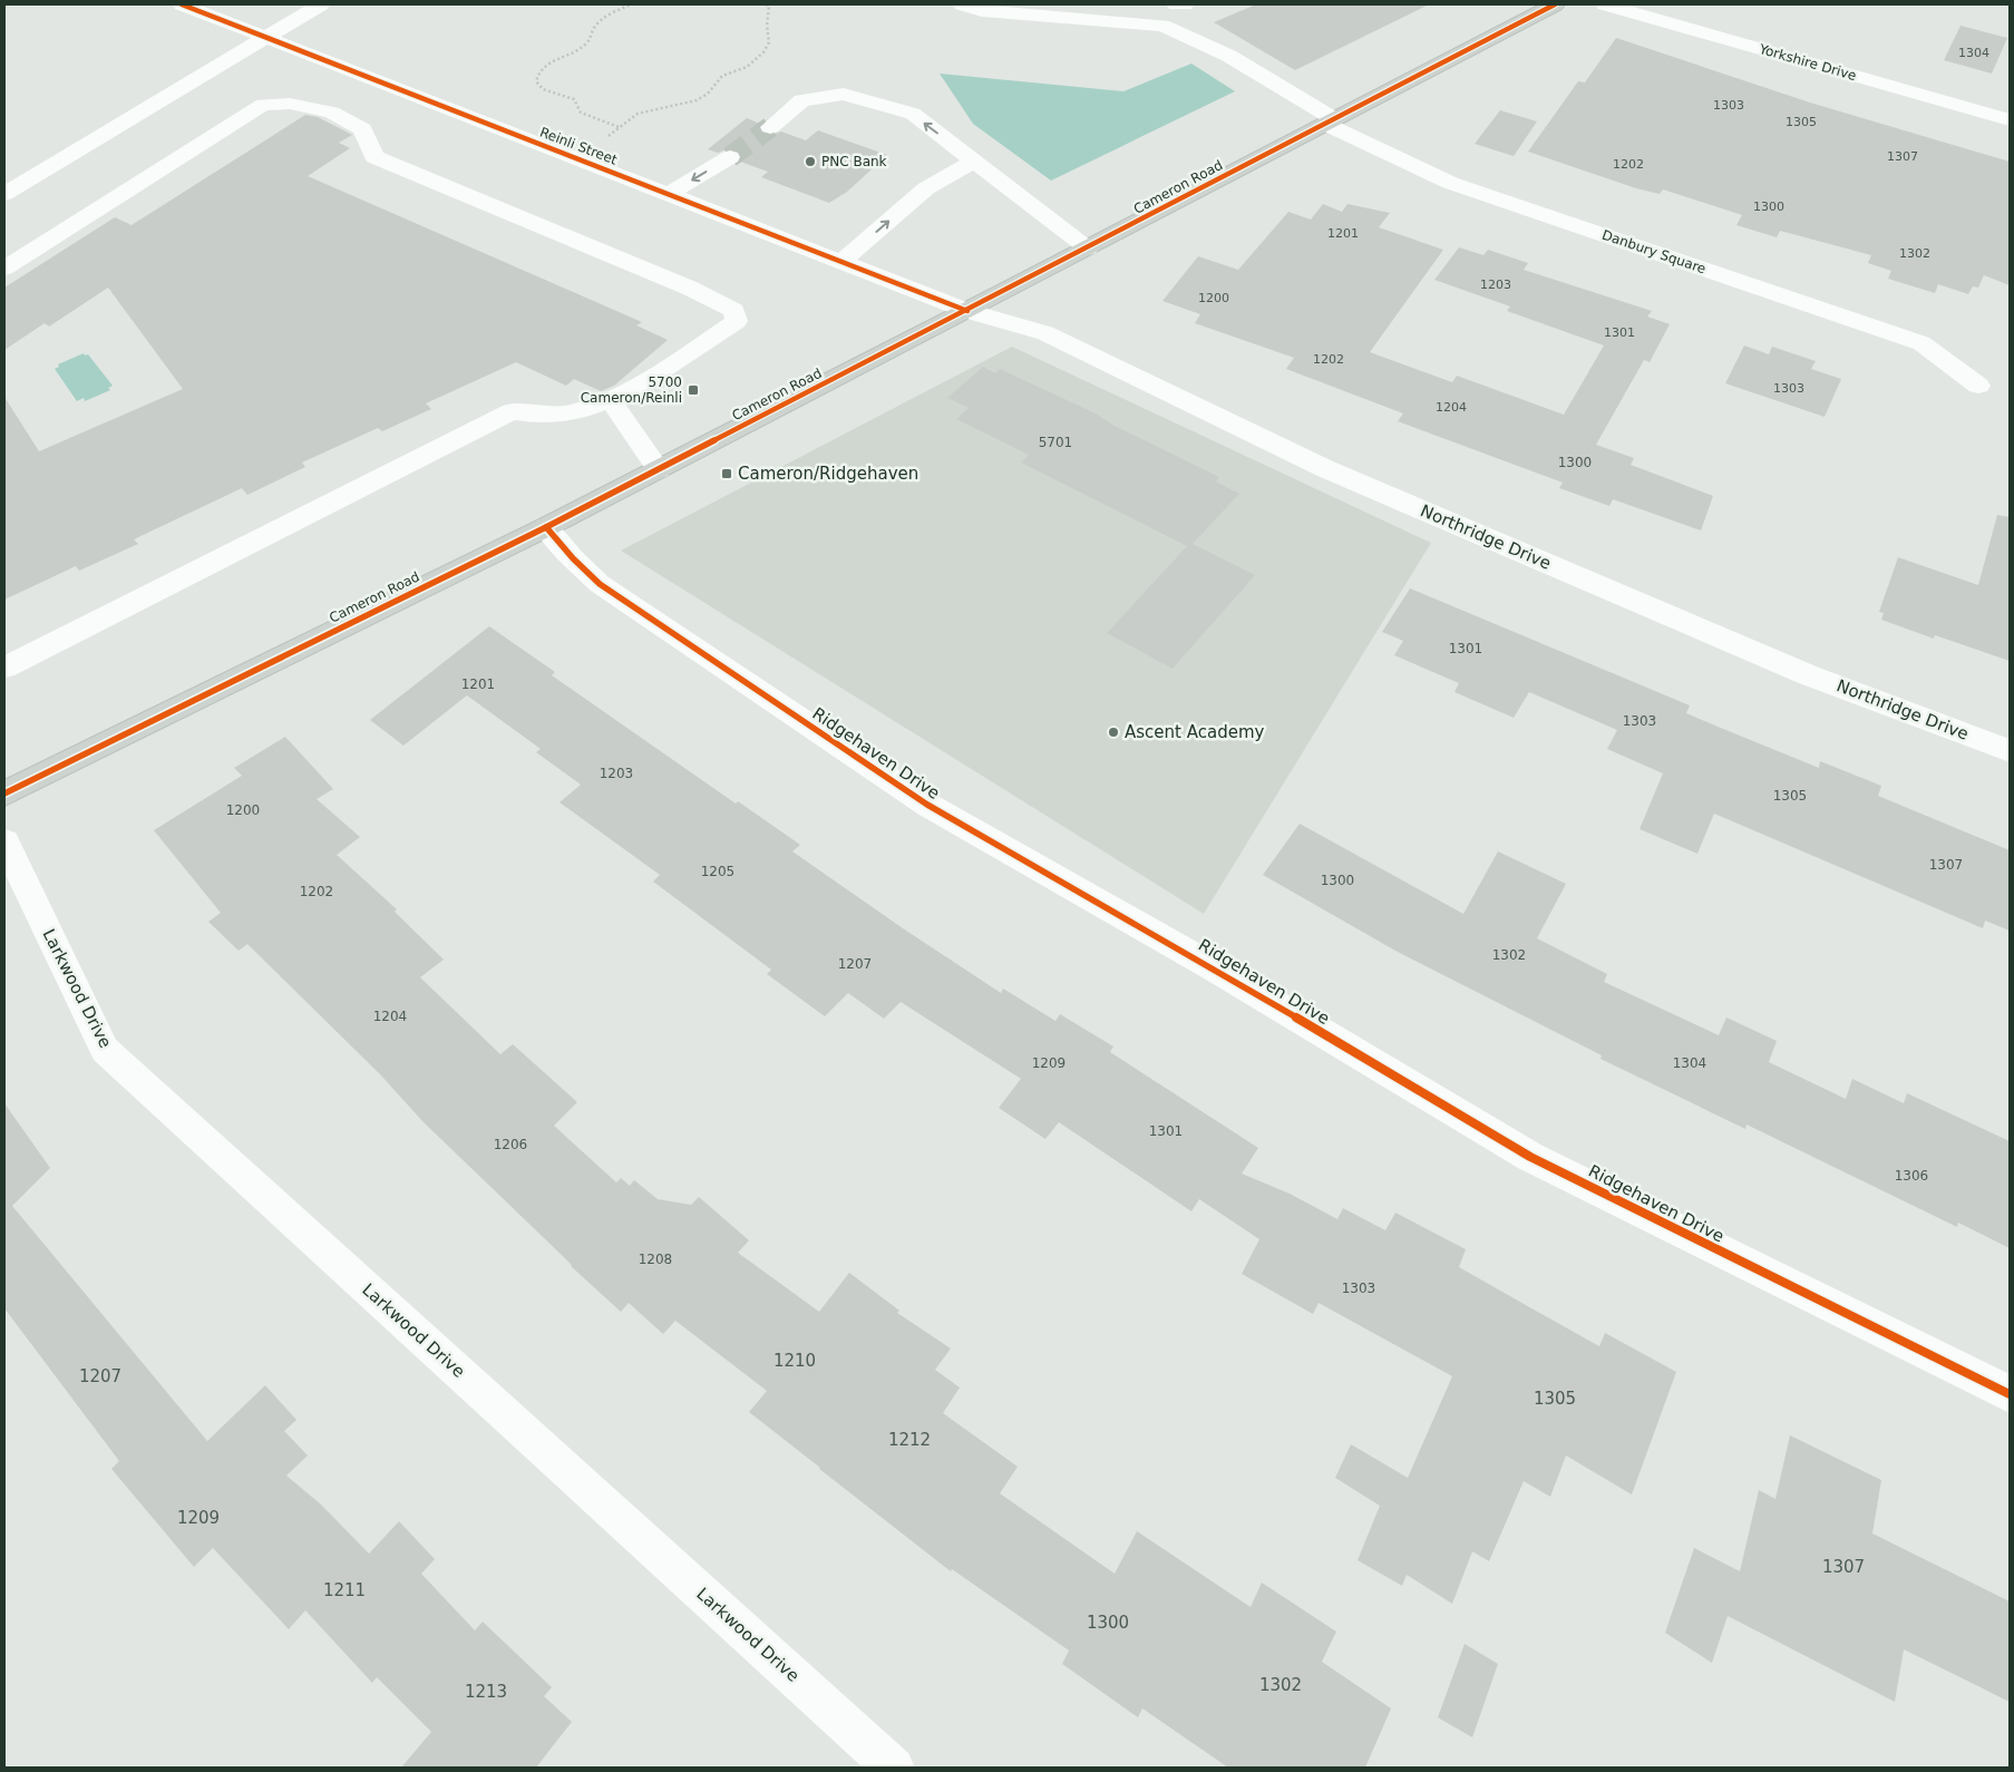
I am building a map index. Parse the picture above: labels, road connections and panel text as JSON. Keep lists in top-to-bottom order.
{
  "streets": {
    "main road": ["Cameron Road"],
    "street": [
      "Yorkshire Drive",
      "Reinli Street",
      "Danbury Square",
      "Northridge Drive",
      "Ridgehaven Drive",
      "Larkwood Drive"
    ]
  },
  "crossings": [
    ["Reinli Street", "Cameron Road"],
    ["Reinli Street", "Northridge Drive"],
    ["Cameron Road", "Danbury Square"],
    ["Cameron Road", "Northridge Drive"],
    ["Cameron Road", "Ridgehaven Drive"]
  ],
  "places": {
    "other": ["PNC Bank", "Ascent Academy"],
    "transit": ["5700 Cameron/Reinli", "Cameron/Ridgehaven"]
  },
  "house_numbers": [
    "1304",
    "1303",
    "1305",
    "1307",
    "1202",
    "1300",
    "1201",
    "1302",
    "1203",
    "1200",
    "1301",
    "1202",
    "1303",
    "1204",
    "5701",
    "1300",
    "1301",
    "1201",
    "1303",
    "1203",
    "1305",
    "1200",
    "1307",
    "1205",
    "1300",
    "1202",
    "1302",
    "1207",
    "1204",
    "1209",
    "1304",
    "1301",
    "1206",
    "1306",
    "1208",
    "1303",
    "1210",
    "1207",
    "1305",
    "1212",
    "1209",
    "1307",
    "1211",
    "1300",
    "1302",
    "1213"
  ]
}
